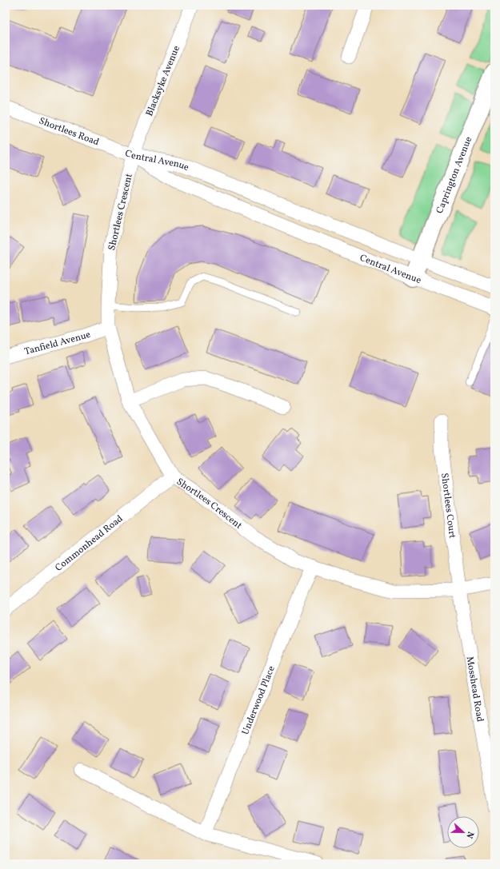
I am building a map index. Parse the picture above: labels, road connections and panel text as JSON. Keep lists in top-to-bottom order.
{
  "streets": {
    "street": [
      "Blacksyke Avenue",
      "Shortlees Road",
      "Central Avenue",
      "Caprington Avenue",
      "Shortlees Crescent",
      "Tanfield Avenue",
      "Shortlees Court",
      "Commonhead Road",
      "Mosshead Road",
      "Underwood Place"
    ]
  },
  "crossings": [
    ["Blacksyke Avenue", "Shortlees Road"],
    ["Blacksyke Avenue", "Central Avenue"],
    ["Blacksyke Avenue", "Shortlees Crescent"],
    ["Shortlees Road", "Central Avenue"],
    ["Shortlees Road", "Shortlees Crescent"],
    ["Central Avenue", "Caprington Avenue"],
    ["Central Avenue", "Shortlees Crescent"],
    ["Shortlees Crescent", "Tanfield Avenue"],
    ["Shortlees Crescent", "Shortlees Court"],
    ["Shortlees Crescent", "Commonhead Road"],
    ["Shortlees Crescent", "Mosshead Road"],
    ["Shortlees Crescent", "Underwood Place"],
    ["Shortlees Court", "Mosshead Road"]
  ],
  "north": "right"
}
